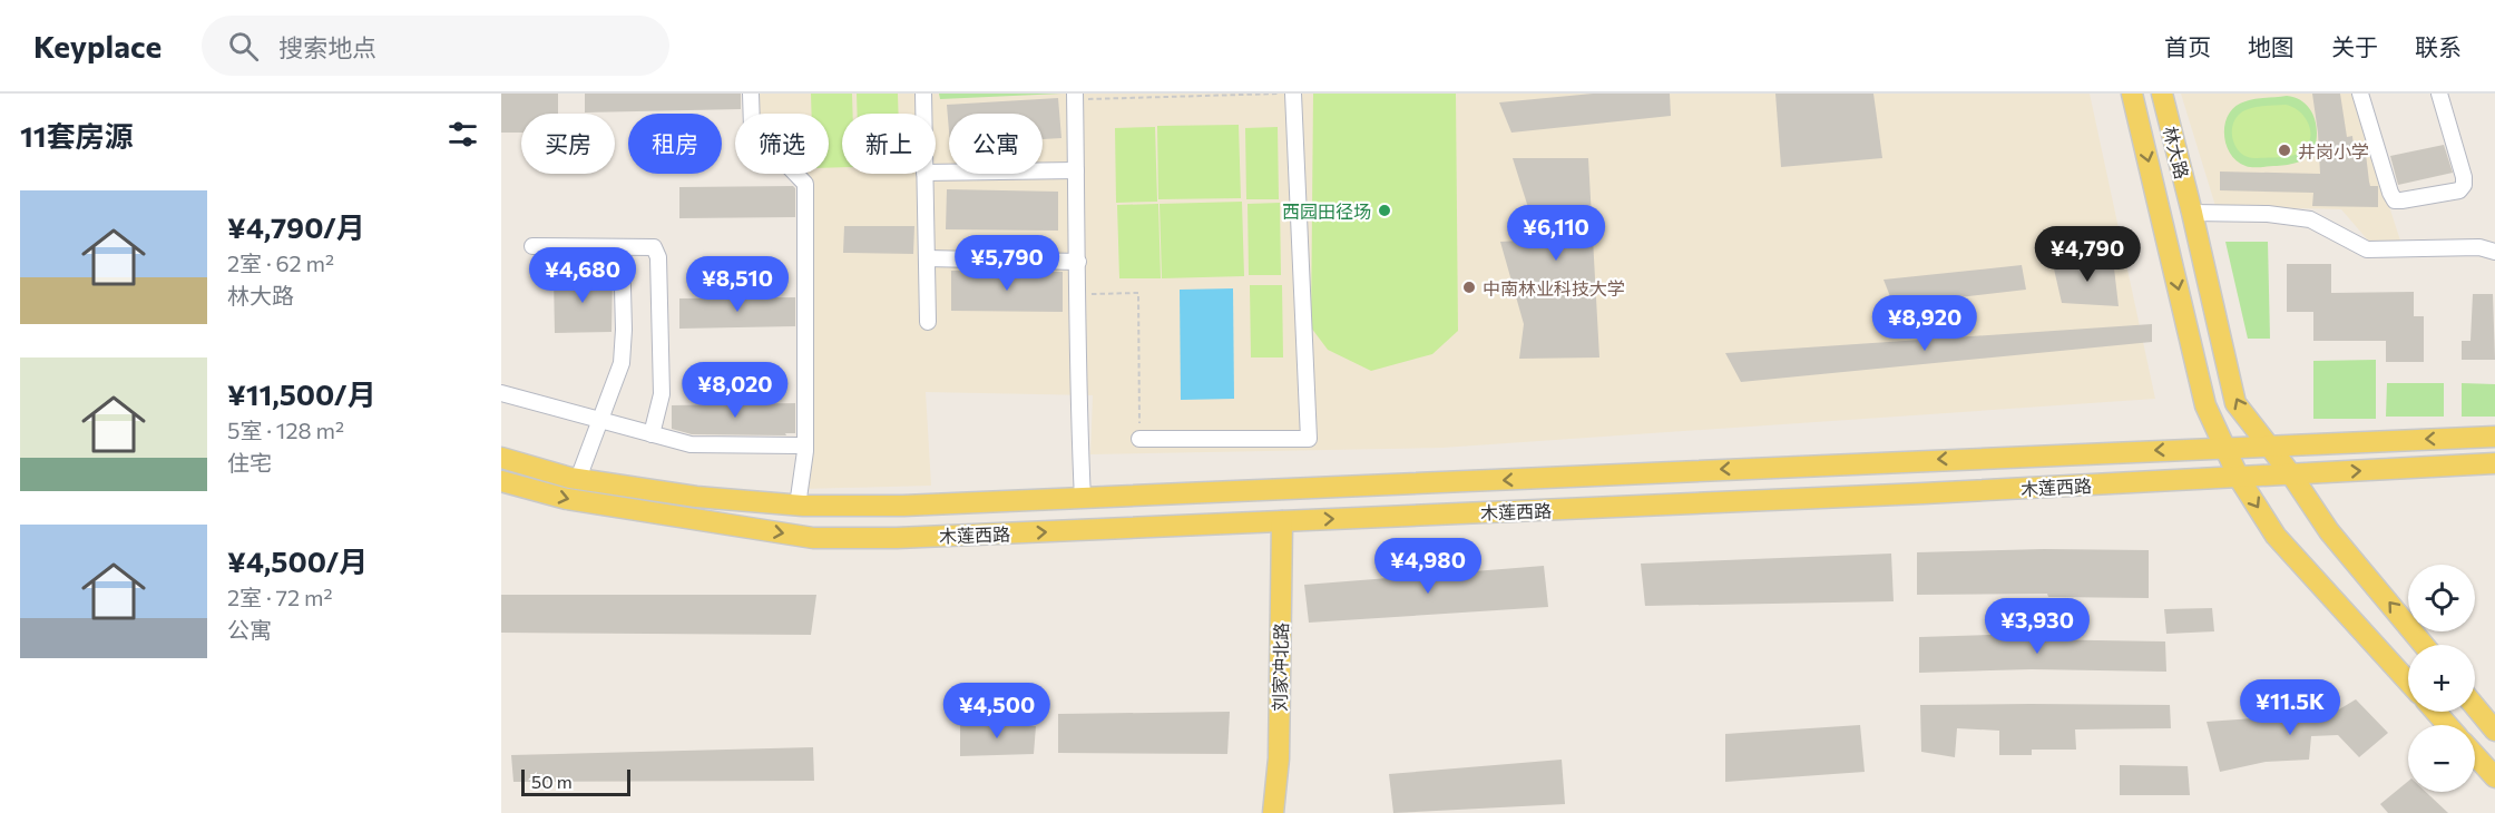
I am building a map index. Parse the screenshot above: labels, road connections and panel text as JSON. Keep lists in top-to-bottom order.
{
  "streets": {
    "main road": ["林大路", "木莲西路", "刘家冲北路"]
  },
  "crossings": [
    ["林大路", "木莲西路"],
    ["木莲西路", "刘家冲北路"]
  ],
  "places": ["井岗小学", "西园田径场", "中南林业科技大学"],
  "scale_bar": "50 m",
  "page": {
    "header": "Keyplace",
    "search": "搜索地点",
    "nav": [
      "首页",
      "地图",
      "关于",
      "联系"
    ],
    "heading": "11套房源",
    "chip": [
      "买房",
      "租房",
      "筛选",
      "新上",
      "公寓"
    ],
    "list": [
      {
        "name": "¥4,790/月",
        "note": "2室 · 62 m² · 林大路"
      },
      {
        "name": "¥11,500/月",
        "note": "5室 · 128 m² · 住宅"
      },
      {
        "name": "¥4,500/月",
        "note": "2室 · 72 m² · 公寓"
      }
    ],
    "price": [
      "¥6,110",
      "¥4,790",
      "¥5,790",
      "¥4,680",
      "¥8,510",
      "¥8,920",
      "¥8,020",
      "¥4,980",
      "¥3,930",
      "¥11.5K",
      "¥4,500"
    ],
    "map_buttons": ["+", "−"],
    "scale": "50 m"
  }
}
